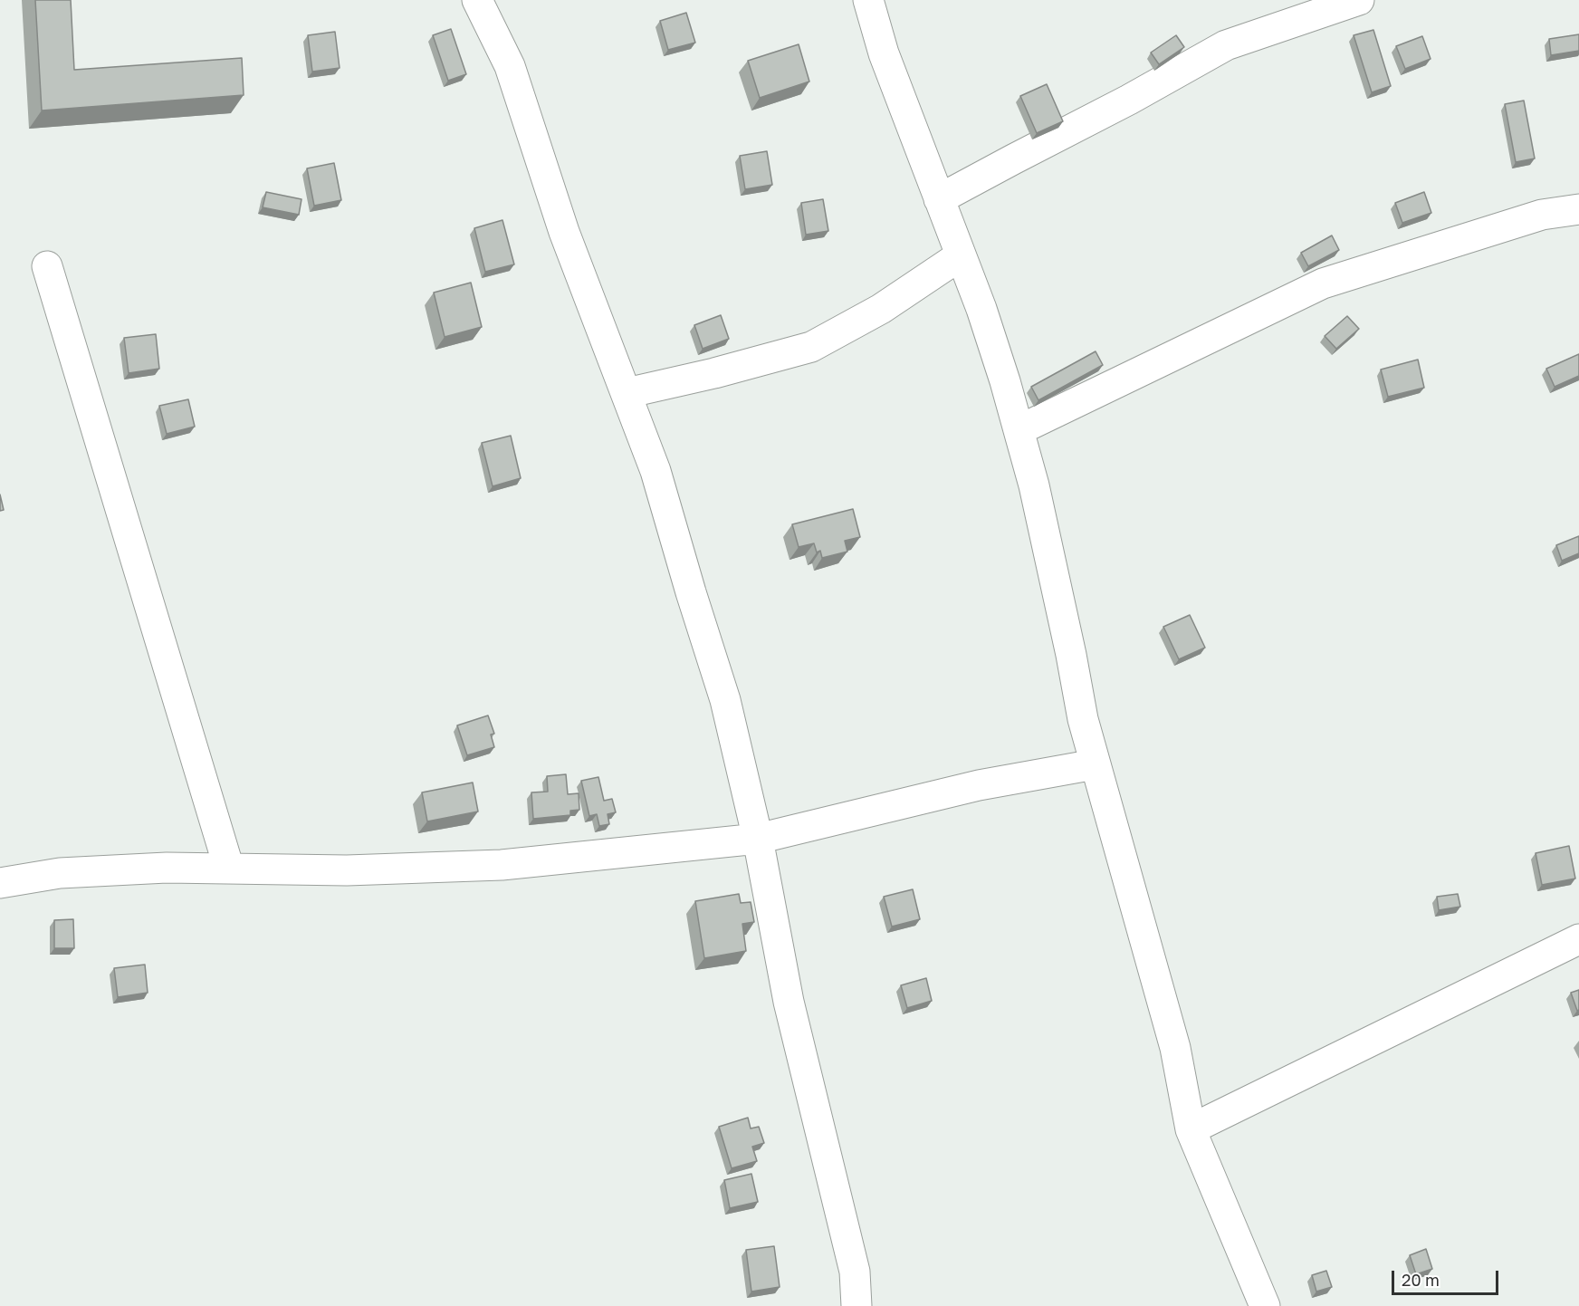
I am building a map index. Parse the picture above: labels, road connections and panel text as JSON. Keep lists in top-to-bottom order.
{
  "scale_bar": "20 m"
}
